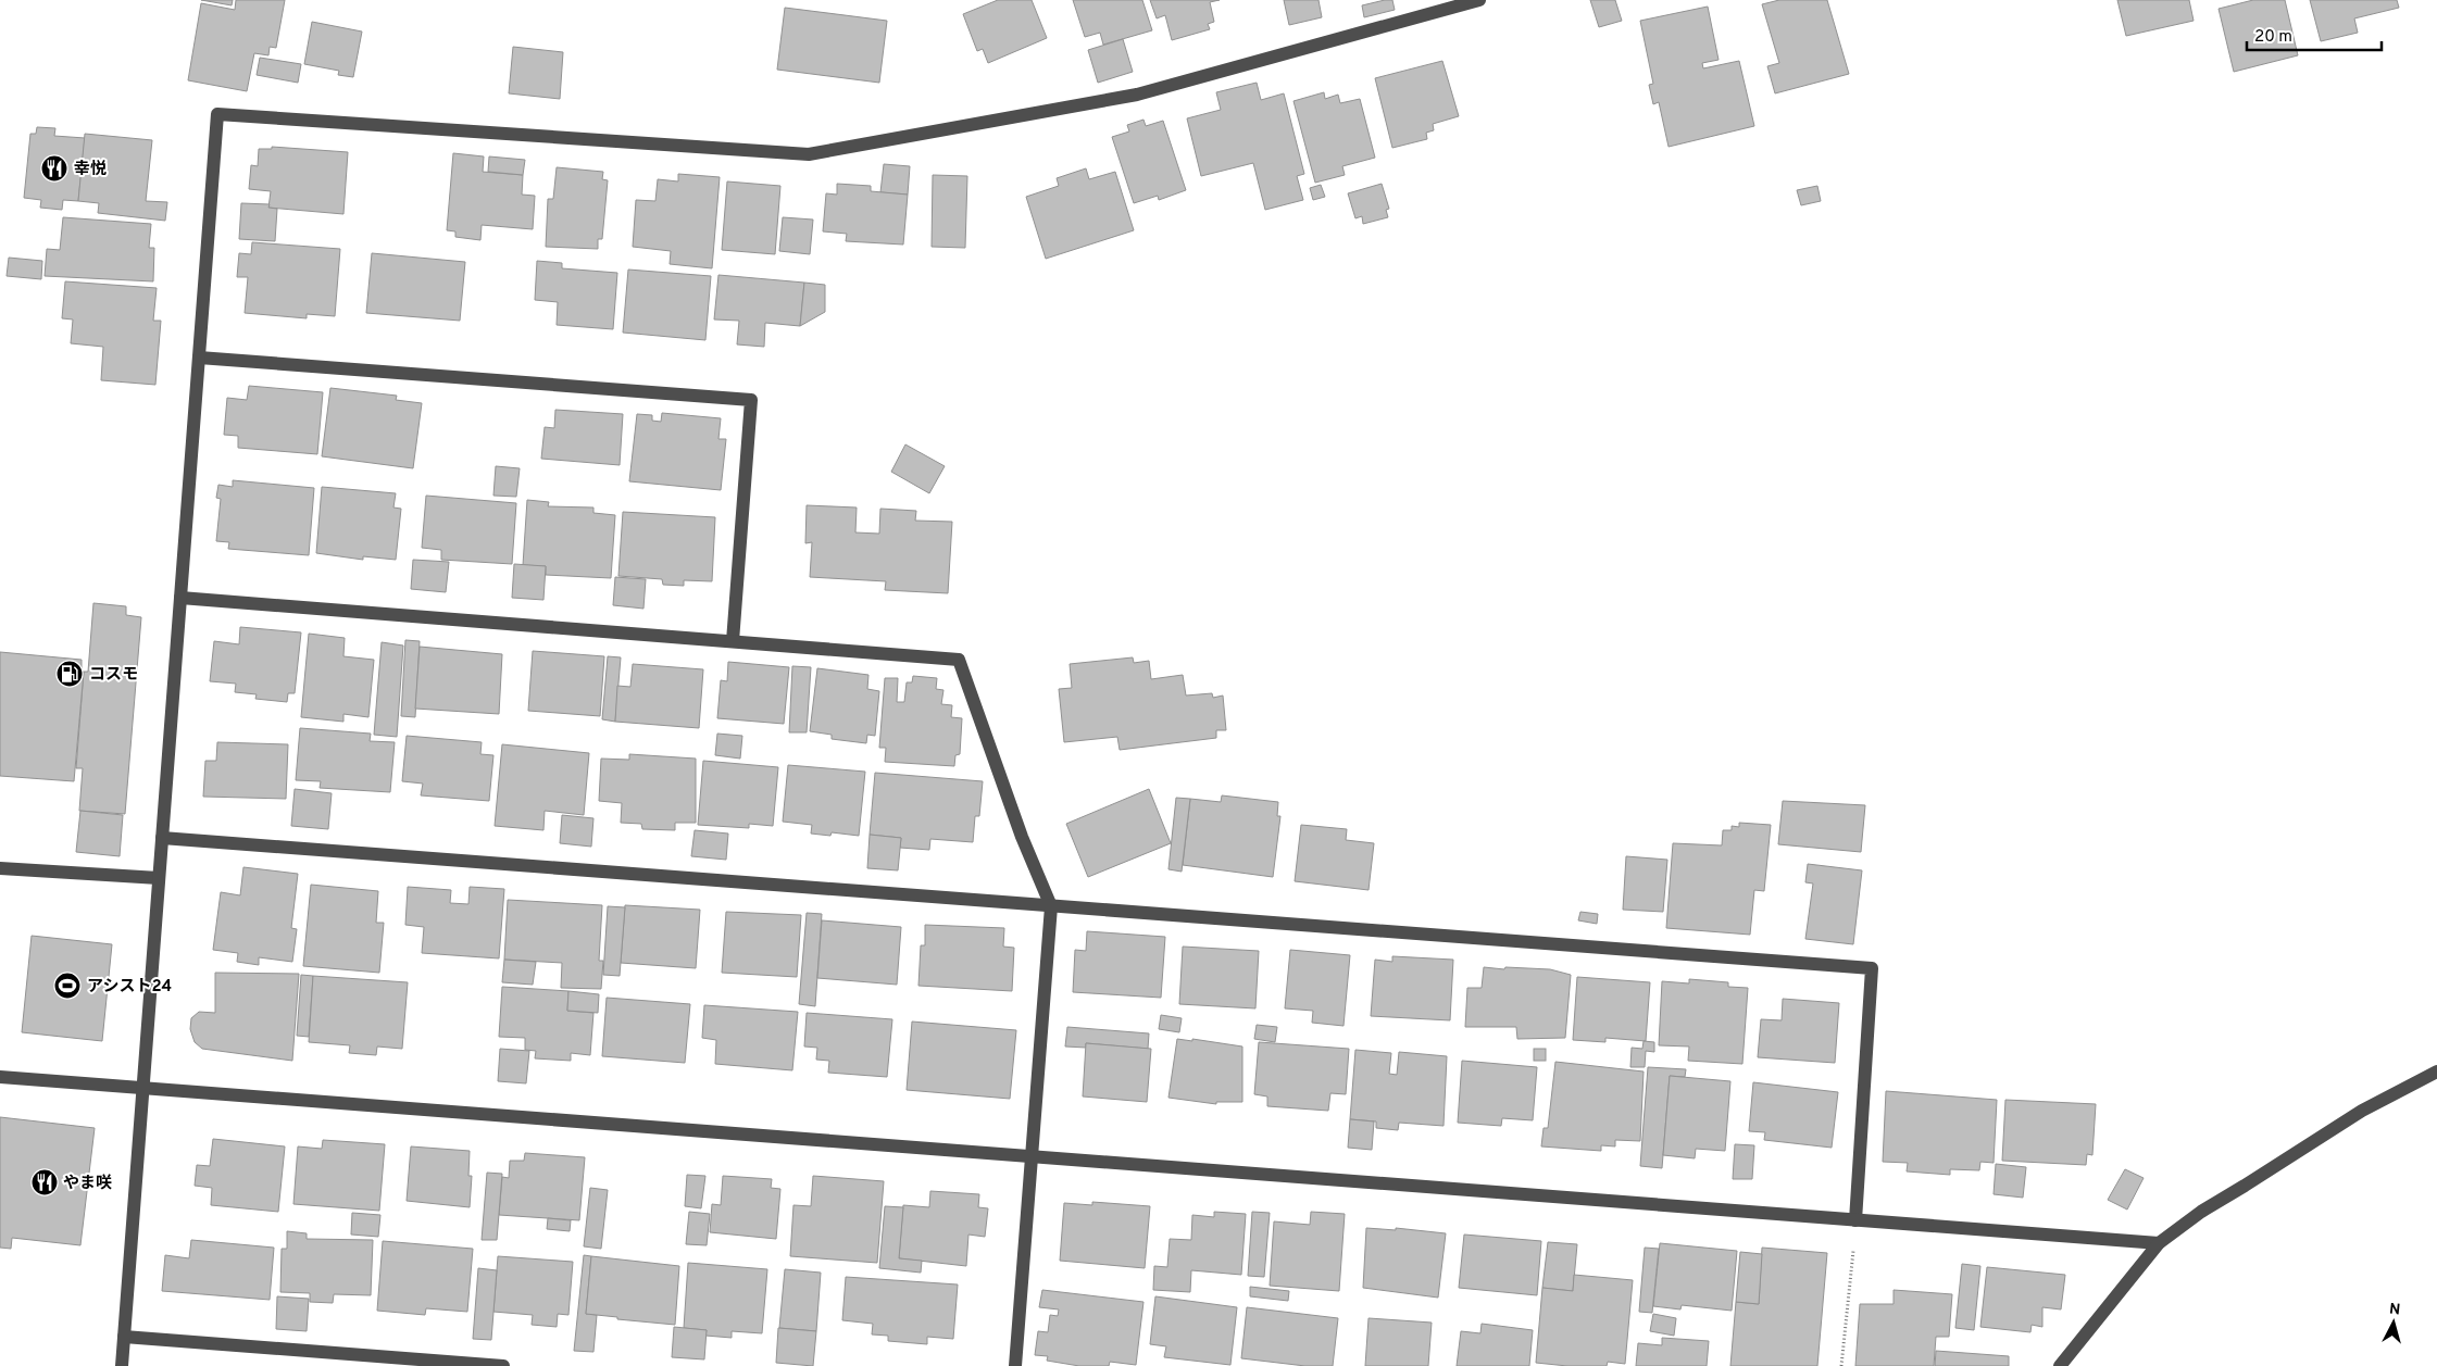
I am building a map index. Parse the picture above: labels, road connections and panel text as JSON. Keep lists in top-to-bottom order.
{
  "places": {
    "restaurant": ["幸悦", "やま咲"],
    "fuel station": ["コスモ"],
    "sports": ["アシスト24"]
  },
  "scale_bar": "20 m",
  "north": "top"
}
